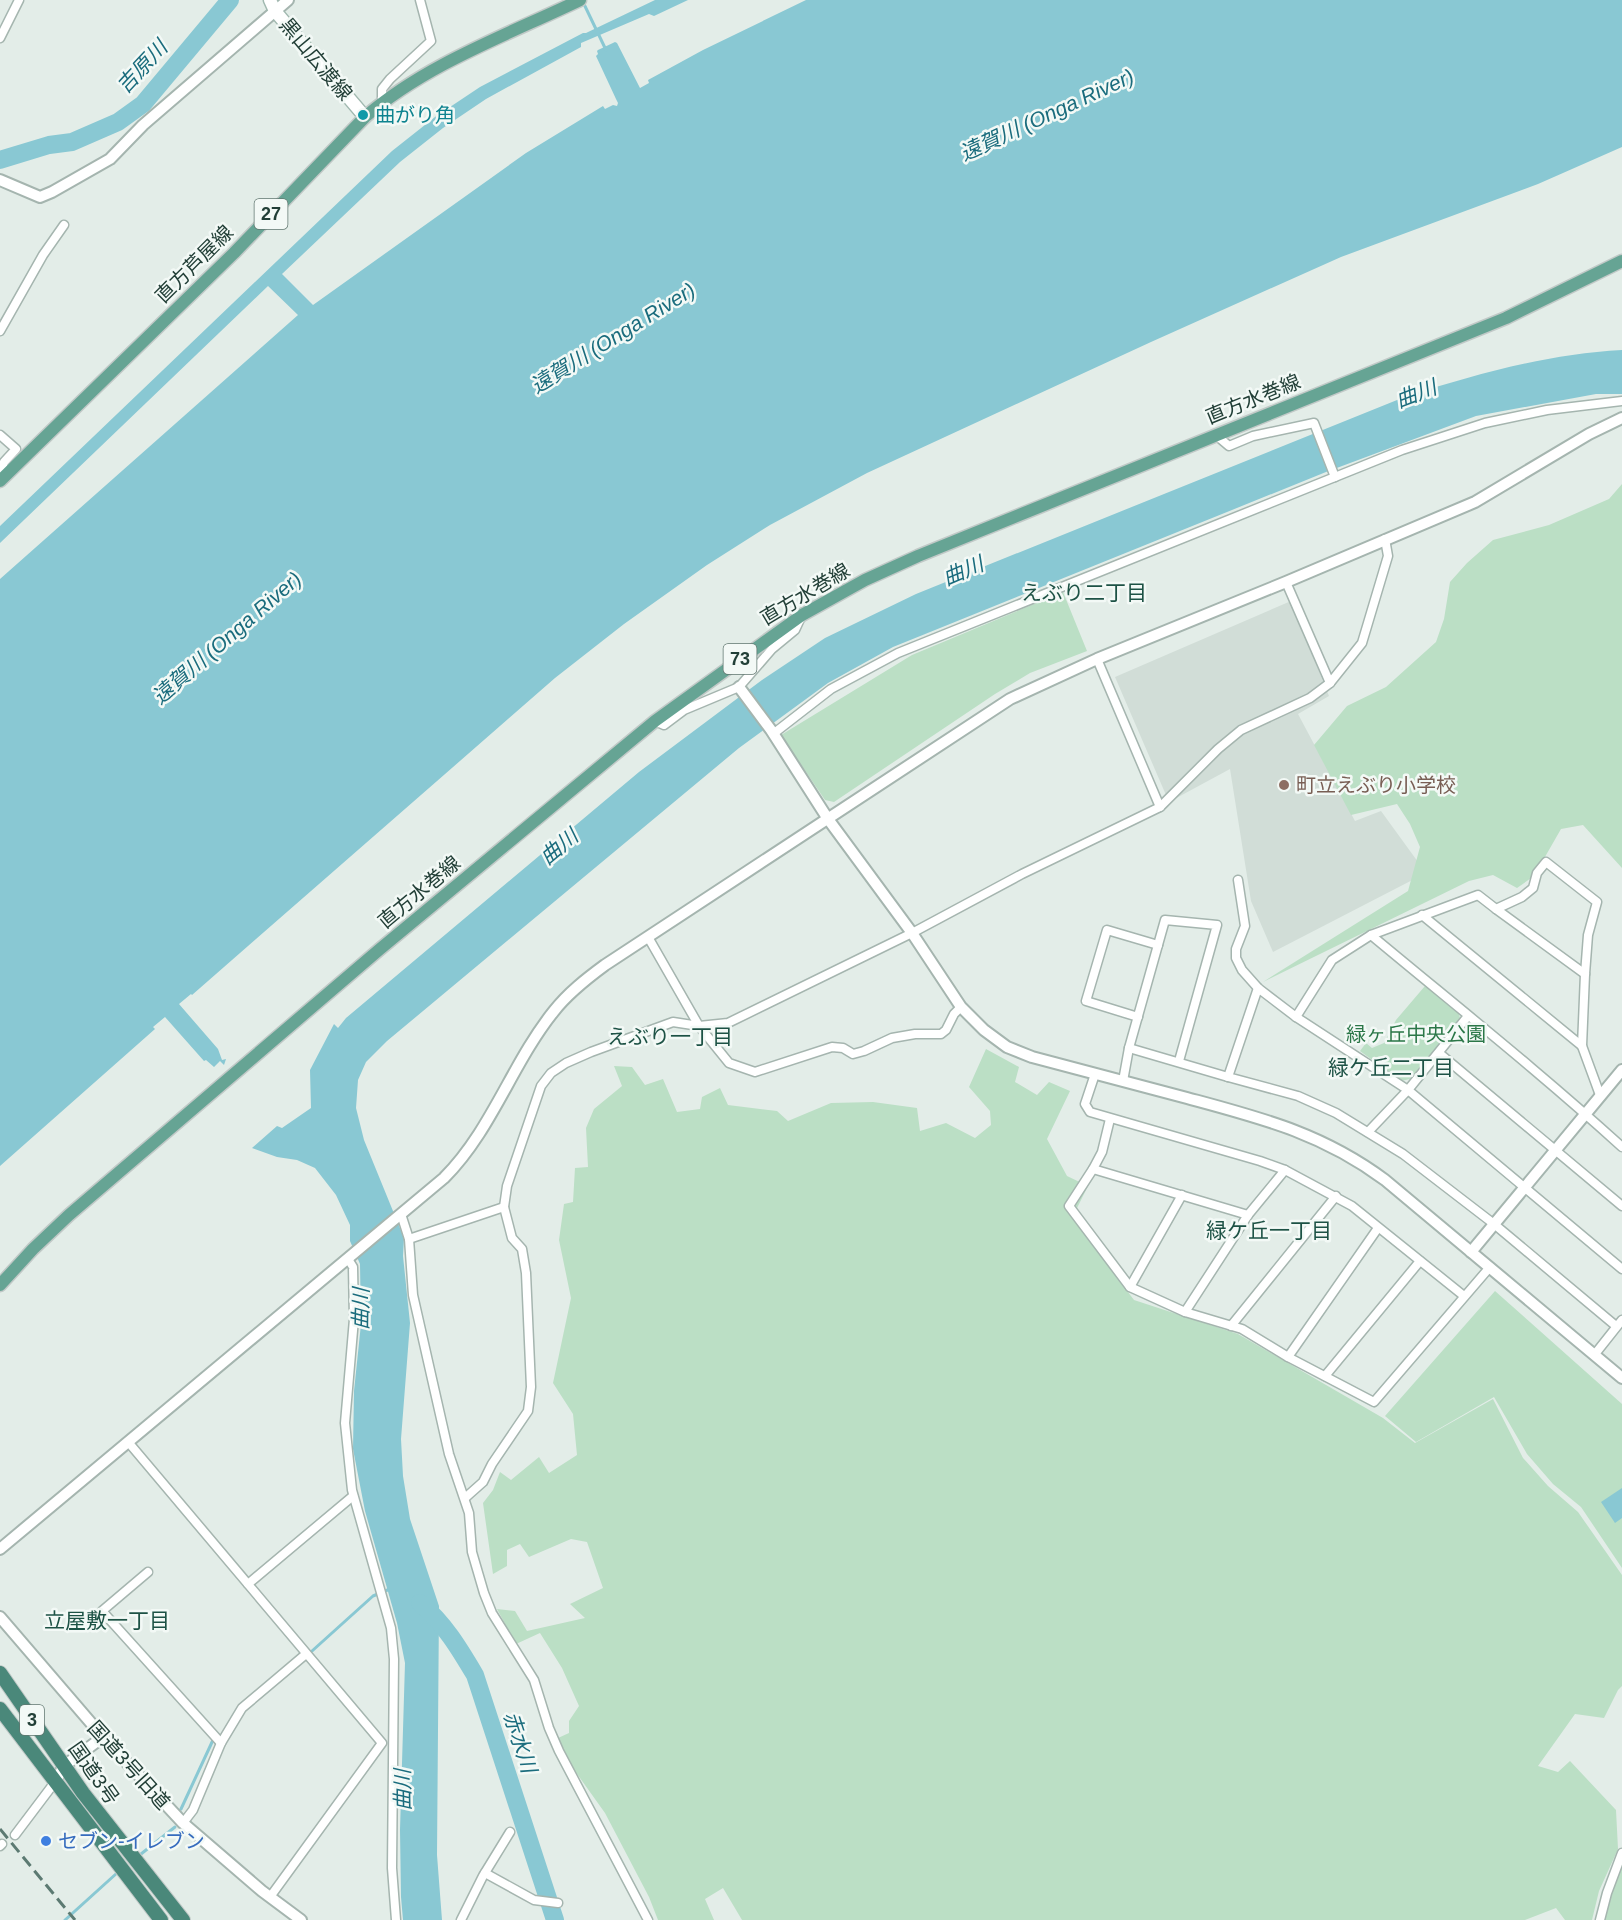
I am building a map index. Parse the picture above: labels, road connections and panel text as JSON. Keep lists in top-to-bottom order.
{
  "streets": {
    "highway": ["3", "国道3号"],
    "main road": [
      "黒山広渡線",
      "27",
      "直方芦屋線",
      "直方水巻線",
      "73"
    ],
    "street": ["国道3号旧道"]
  },
  "crossings": [
    ["黒山広渡線", "直方芦屋線"]
  ],
  "districts": [
    "えぶり二丁目",
    "えぶり一丁目",
    "緑ケ丘二丁目",
    "緑ケ丘一丁目",
    "立屋敷一丁目"
  ],
  "water": [
    "吉原川",
    "遠賀川 (Onga River)",
    "曲川",
    "赤水川"
  ],
  "parks": ["緑ヶ丘中央公園"],
  "places": ["曲がり角", "町立えぶり小学校", "セブン-イレブン"]
}
